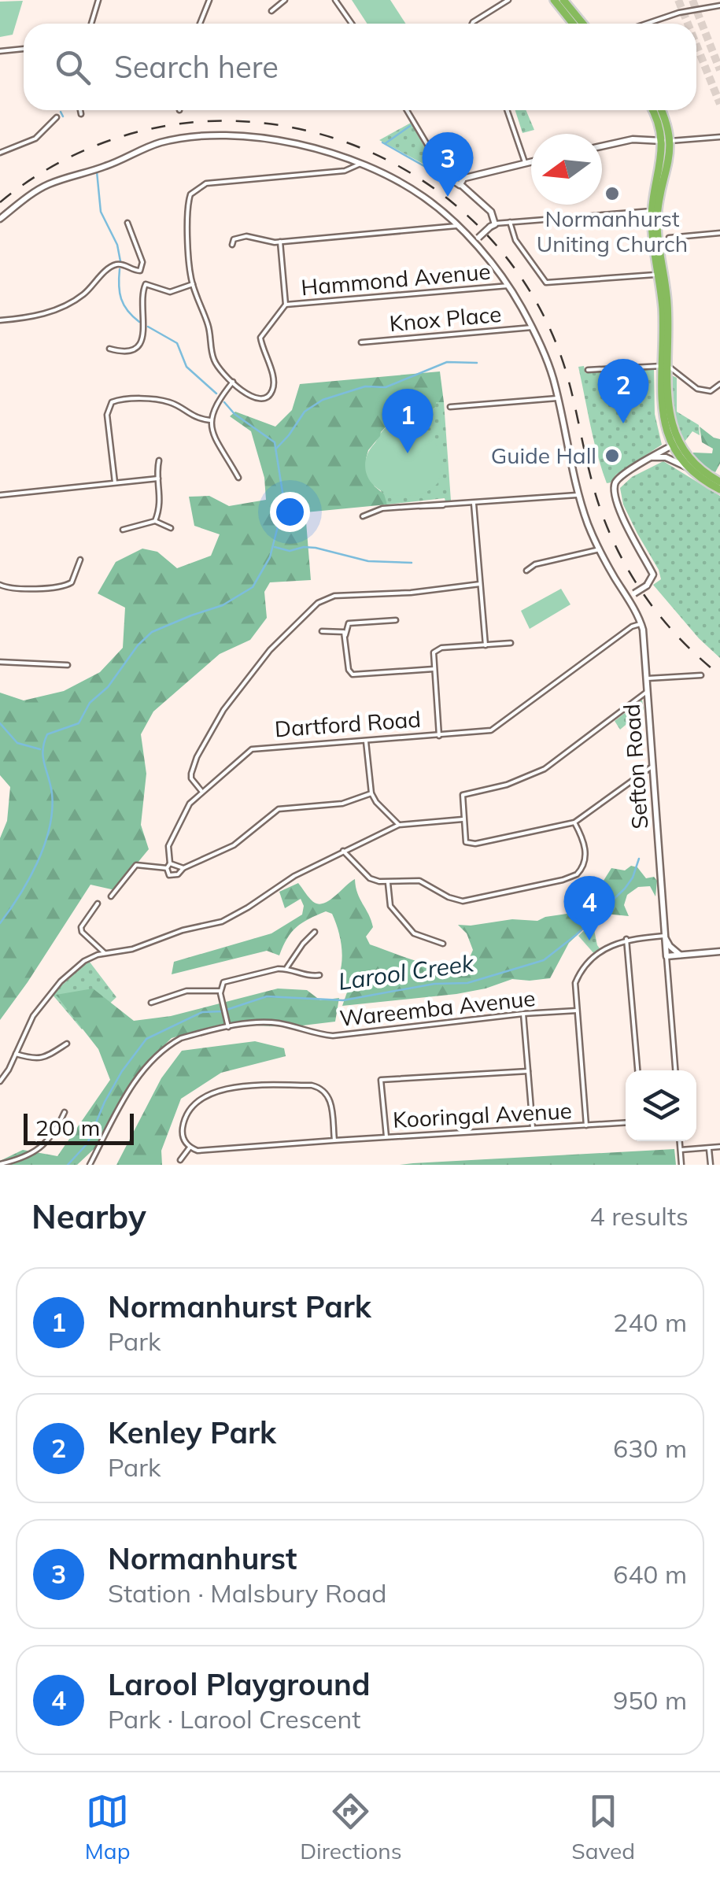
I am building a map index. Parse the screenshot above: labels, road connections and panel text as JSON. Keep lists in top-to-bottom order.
{
  "streets": {
    "street": [
      "Hammond Avenue",
      "Knox Place",
      "Dartford Road",
      "Sefton Road",
      "Wareemba Avenue",
      "Kooringal Avenue"
    ]
  },
  "crossings": [
    ["Hammond Avenue", "Sefton Road"],
    ["Knox Place", "Sefton Road"],
    ["Dartford Road", "Sefton Road"]
  ],
  "water": ["Larool Creek"],
  "places": ["Normanhurst Uniting Church", "Guide Hall"],
  "scale_bar": "200 m",
  "north": "left",
  "page": {
    "search": "Search here",
    "pins": [
      "3",
      "2",
      "1",
      "4"
    ],
    "scale": "200 m",
    "heading": ["Nearby", "4 results"],
    "list": [
      {
        "mark": "1",
        "name": "Normanhurst Park",
        "note": "Park",
        "value": "240 m"
      },
      {
        "mark": "2",
        "name": "Kenley Park",
        "note": "Park",
        "value": "630 m"
      },
      {
        "mark": "3",
        "name": "Normanhurst",
        "note": "Station · Malsbury Road",
        "value": "640 m"
      },
      {
        "mark": "4",
        "name": "Larool Playground",
        "note": "Park · Larool Crescent",
        "value": "950 m"
      }
    ],
    "nav": ["Map", "Directions", "Saved"]
  }
}
